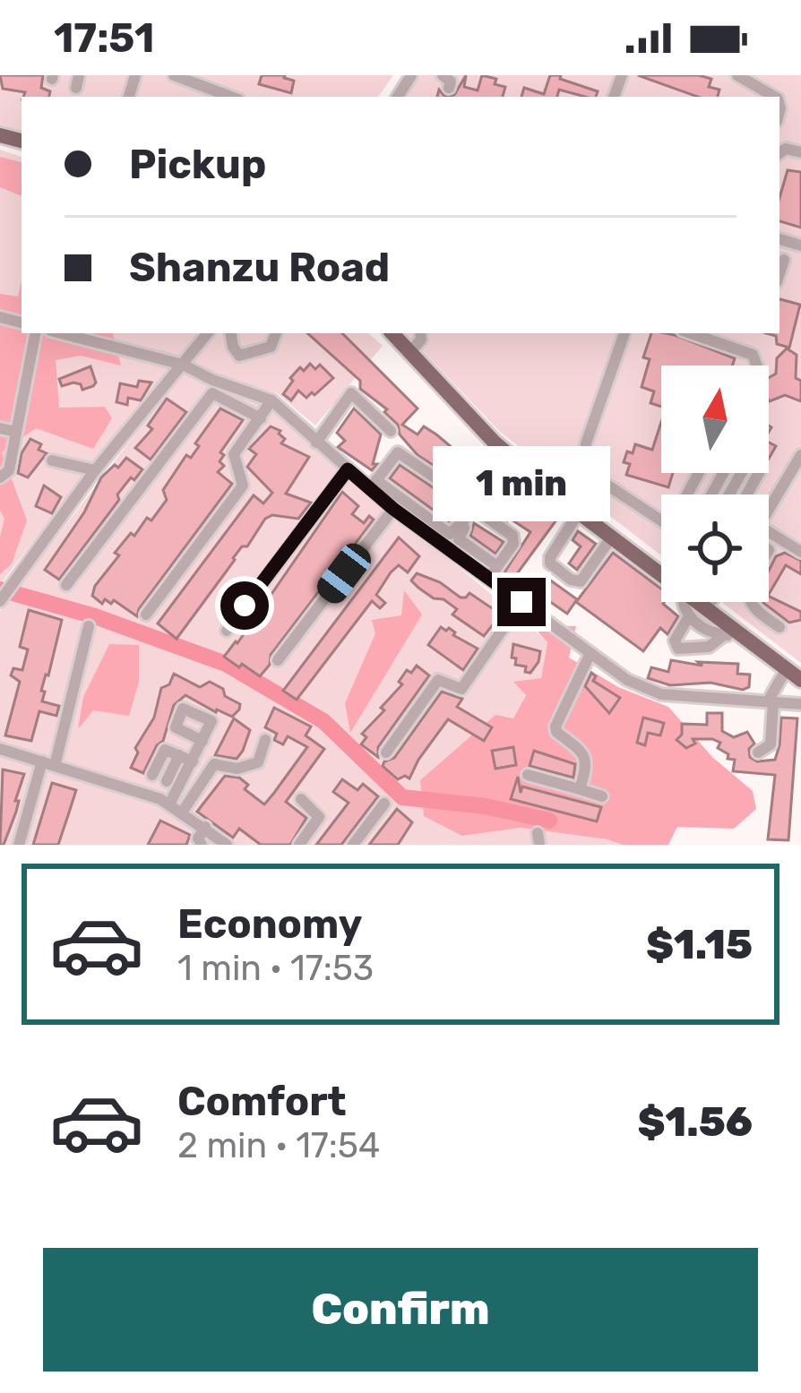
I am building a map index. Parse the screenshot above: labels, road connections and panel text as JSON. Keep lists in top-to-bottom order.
{
  "north": "top",
  "page": {
    "status": "17:51",
    "banner": ["Pickup", "Shanzu Road"],
    "bubble": "1 min",
    "list": [
      {
        "name": "Economy",
        "note": "1 min · 17:53",
        "value": "$1.15"
      },
      {
        "name": "Comfort",
        "note": "2 min · 17:54",
        "value": "$1.56"
      }
    ],
    "buttons": "Confirm"
  }
}
